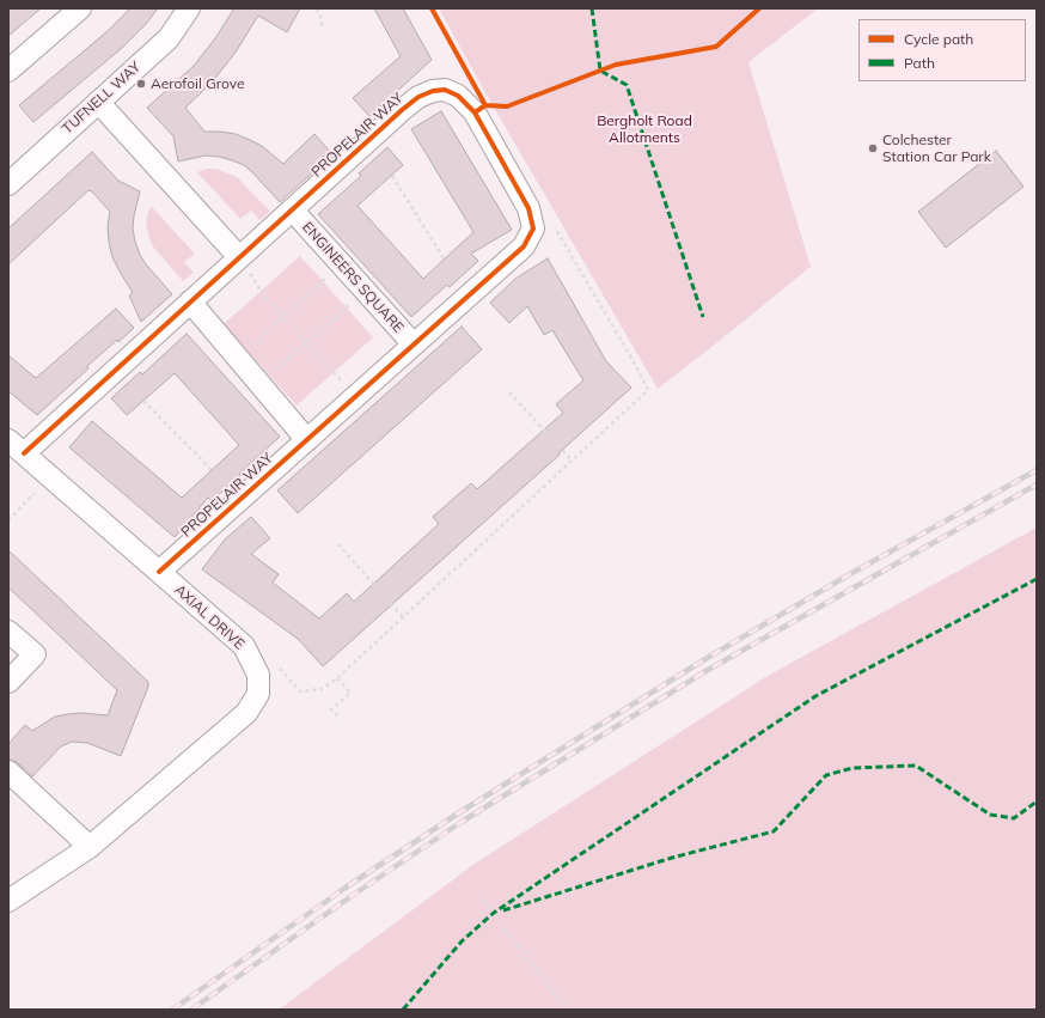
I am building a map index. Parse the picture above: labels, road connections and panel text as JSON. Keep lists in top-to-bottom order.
{
  "streets": {
    "street": [
      "TUFNELL WAY",
      "PROPELAIR WAY",
      "ENGINEERS SQUARE",
      "AXIAL DRIVE"
    ]
  },
  "crossings": [
    ["PROPELAIR WAY", "ENGINEERS SQUARE"],
    ["PROPELAIR WAY", "AXIAL DRIVE"]
  ],
  "parks": ["Bergholt Road Allotments"],
  "places": ["Aerofoil Grove", "Colchester Station Car Park"],
  "legend": ["Cycle path", "Path"]
}
